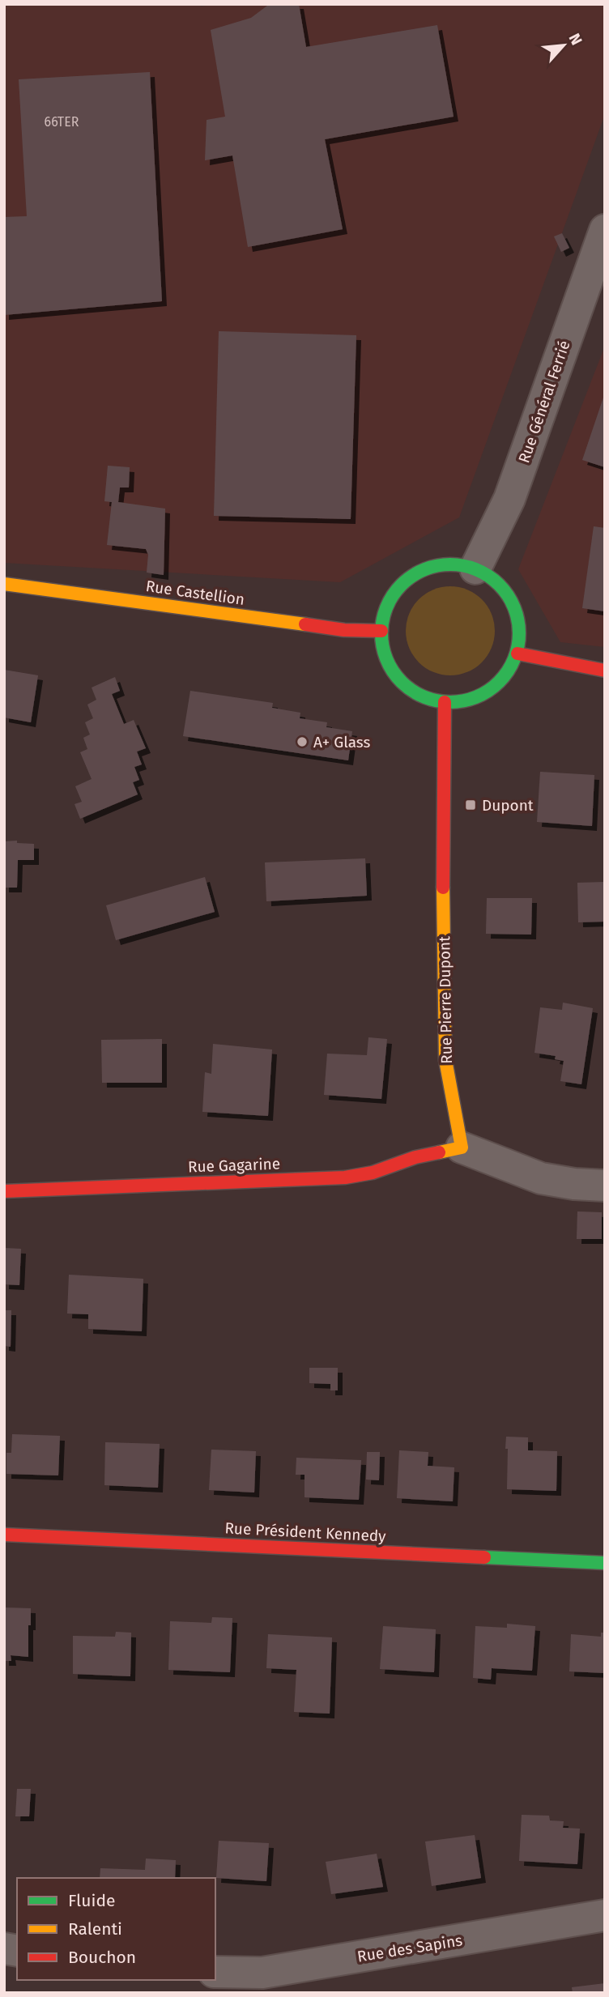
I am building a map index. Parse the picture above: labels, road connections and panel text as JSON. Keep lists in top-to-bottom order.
{
  "streets": {
    "street": [
      "Rue Général Ferrié",
      "Rue Castellion",
      "Rue Pierre Dupont",
      "Rue Gagarine",
      "Rue Président Kennedy",
      "Rue des Sapins"
    ]
  },
  "crossings": [
    ["Rue Général Ferrié", "Rue Castellion"],
    ["Rue Général Ferrié", "Rue Pierre Dupont"],
    ["Rue Castellion", "Rue Pierre Dupont"],
    ["Rue Pierre Dupont", "Rue Gagarine"]
  ],
  "places": {
    "other": ["A+ Glass"],
    "transit": ["Dupont"]
  },
  "house_numbers": ["66TER"],
  "legend": ["Fluide", "Ralenti", "Bouchon"],
  "north": "top right"
}
